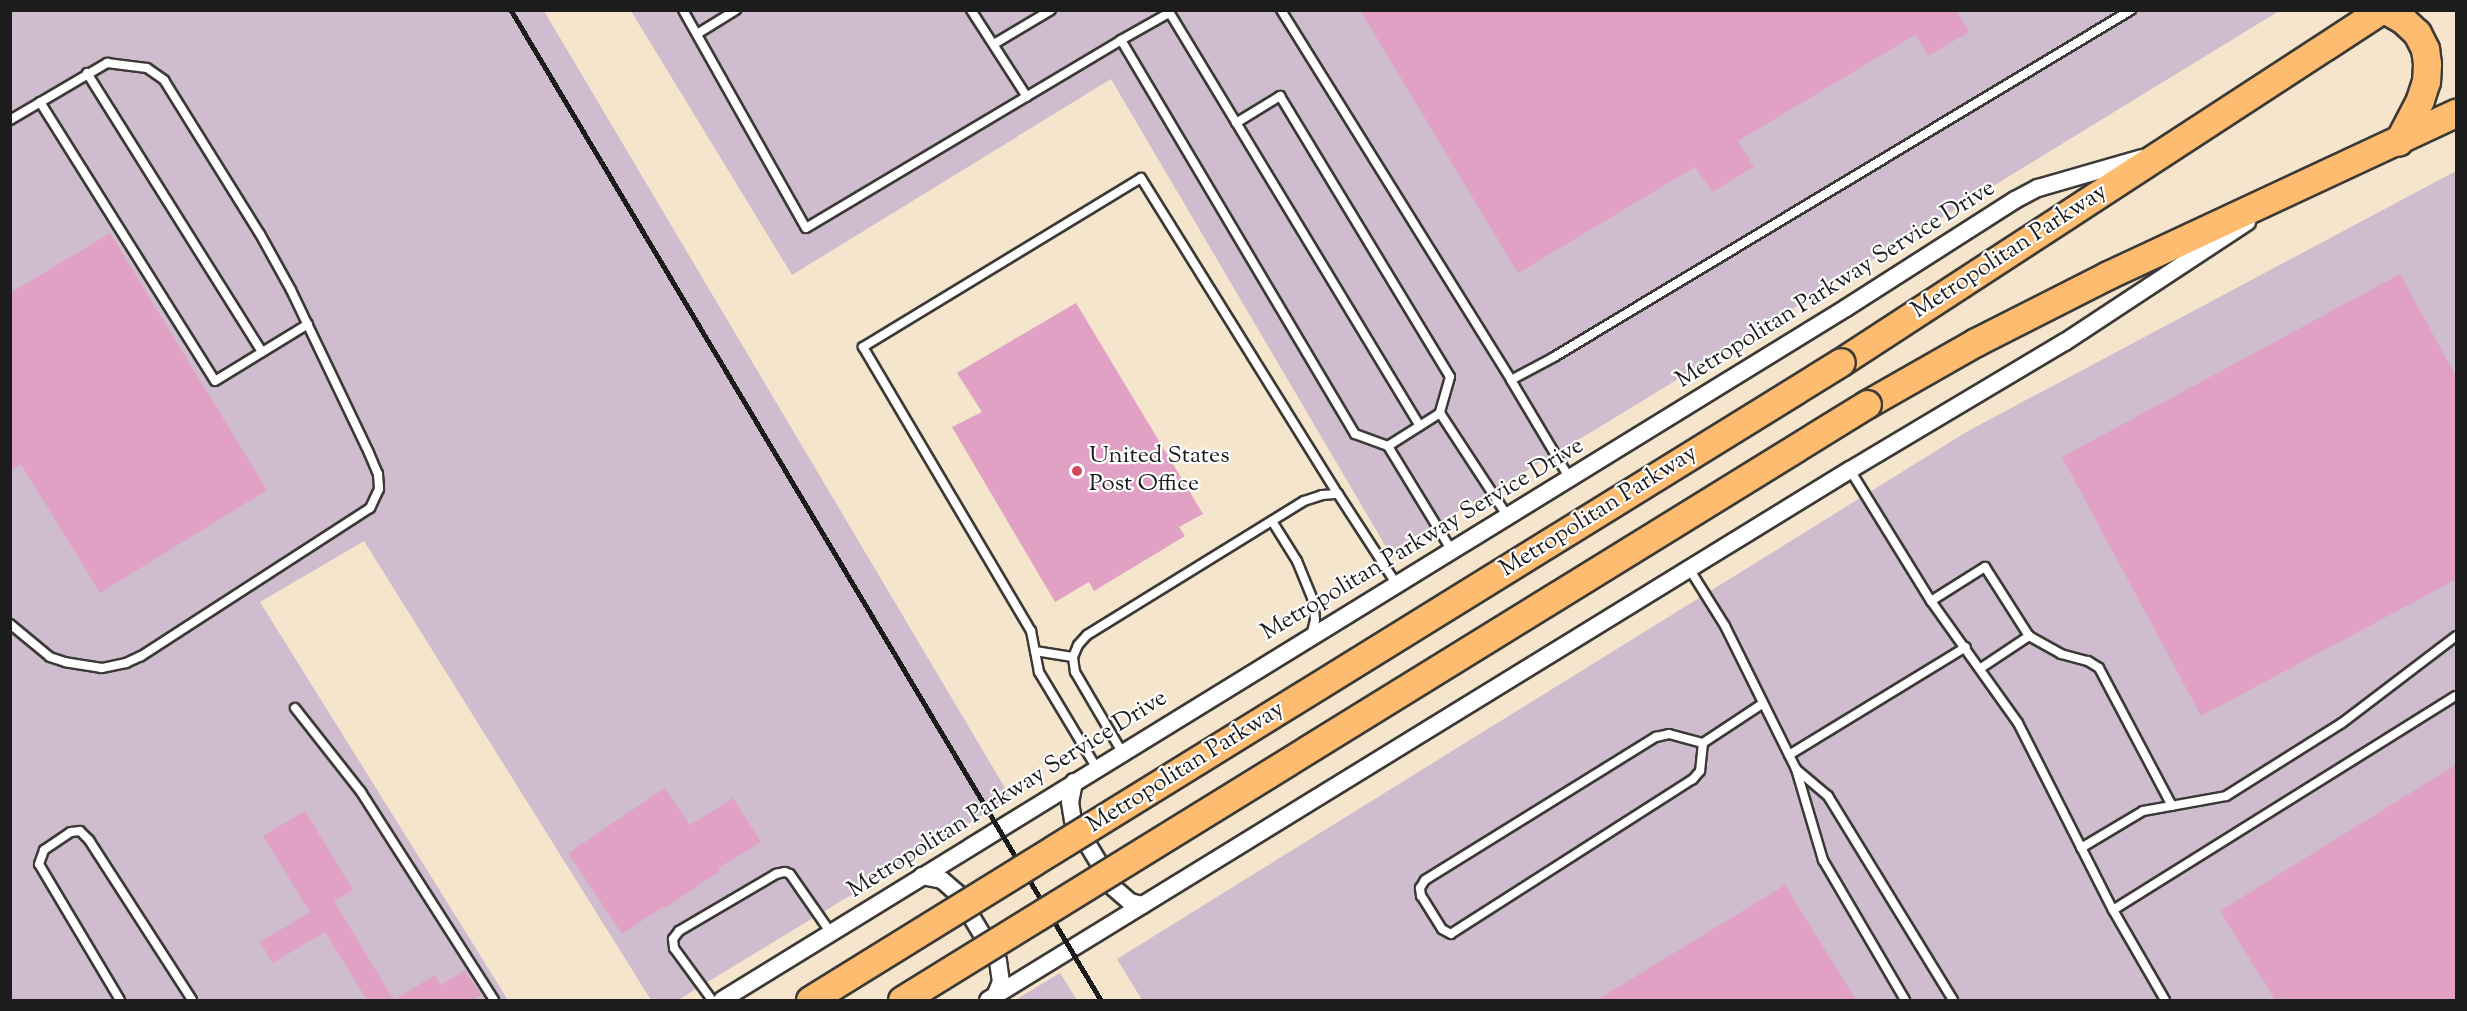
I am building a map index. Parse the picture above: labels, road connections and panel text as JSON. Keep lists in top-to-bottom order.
{
  "streets": {
    "main road": ["Metropolitan Parkway"],
    "street": ["Metropolitan Parkway Service Drive"]
  },
  "crossings": [
    ["Metropolitan Parkway", "Metropolitan Parkway Service Drive"]
  ],
  "places": ["United States Post Office"]
}
